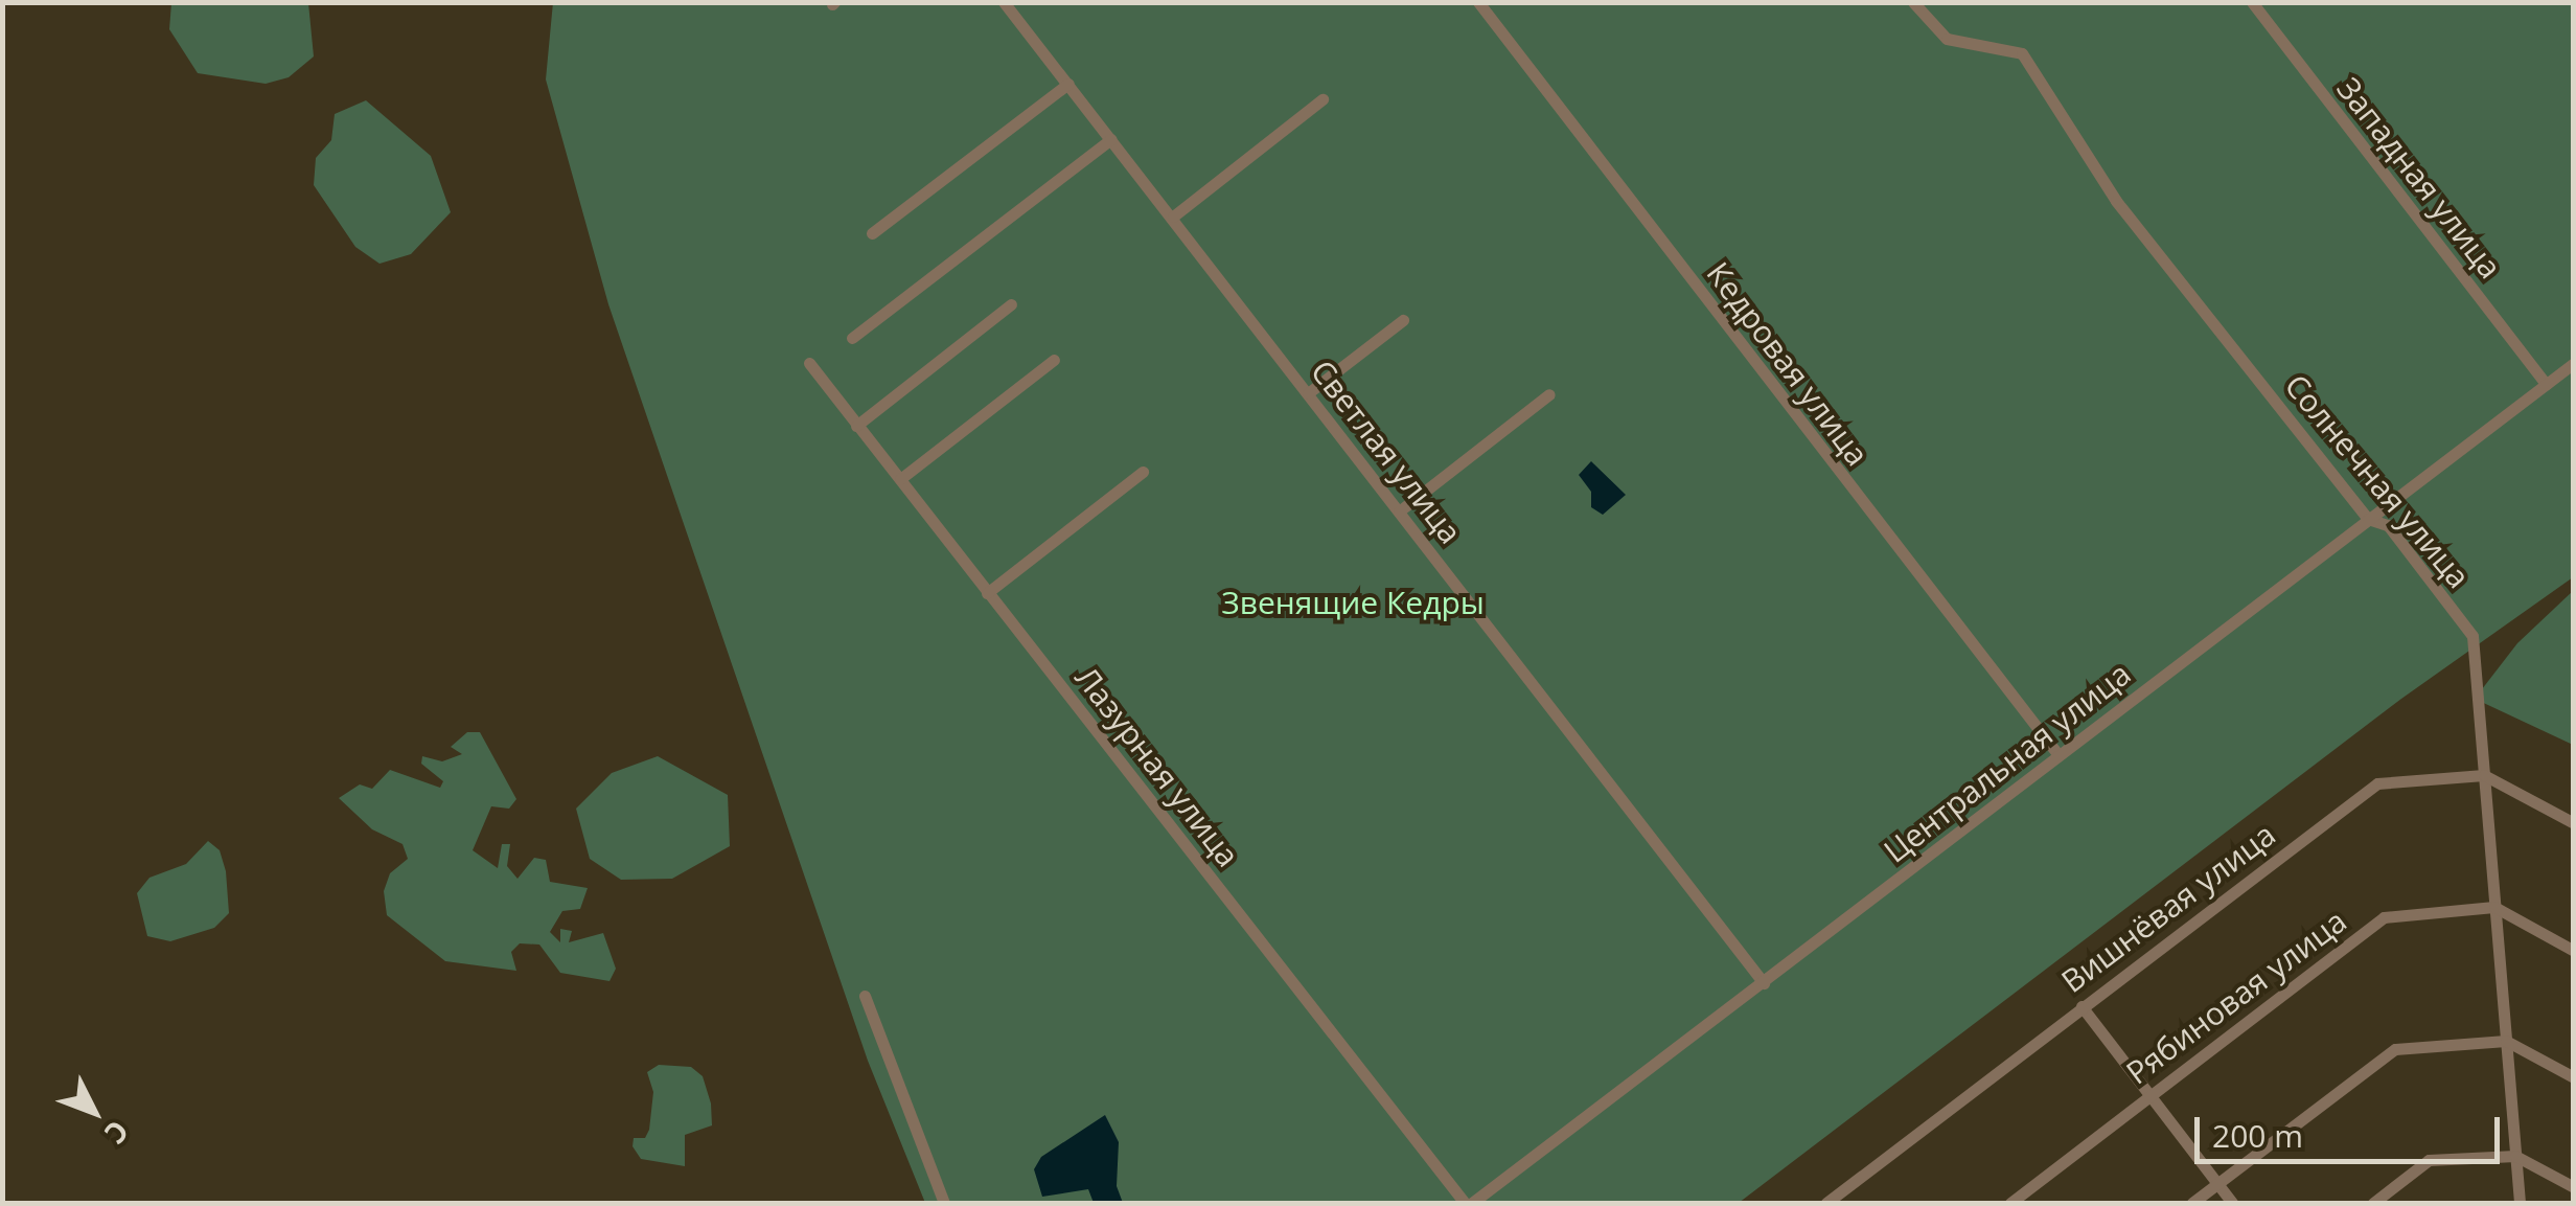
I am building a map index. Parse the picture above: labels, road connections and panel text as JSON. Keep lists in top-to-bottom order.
{
  "streets": {
    "street": [
      "Западная улица",
      "Кедровая улица",
      "Светлая улица",
      "Солнечная улица",
      "Центральная улица",
      "Лазурная улица",
      "Вишнёвая улица",
      "Рябиновая улица"
    ]
  },
  "crossings": [
    ["Западная улица", "Центральная улица"],
    ["Кедровая улица", "Центральная улица"],
    ["Светлая улица", "Центральная улица"],
    ["Солнечная улица", "Центральная улица"],
    ["Солнечная улица", "Вишнёвая улица"],
    ["Солнечная улица", "Рябиновая улица"],
    ["Центральная улица", "Лазурная улица"]
  ],
  "parks": ["Звенящие Кедры"],
  "scale_bar": "200 m",
  "north": "bottom right"
}
